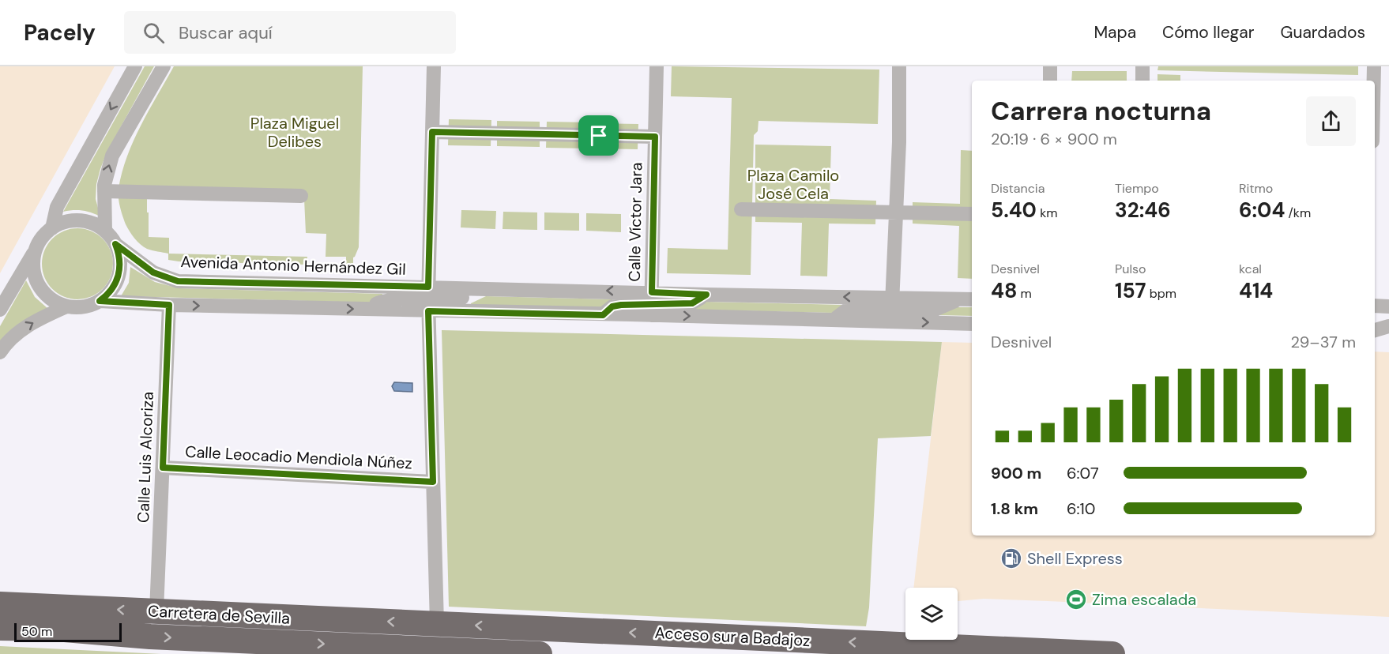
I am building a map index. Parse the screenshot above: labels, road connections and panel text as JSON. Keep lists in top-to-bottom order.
{
  "streets": {
    "highway": ["Carretera de Sevilla", "Acceso sur a Badajoz"],
    "street": [
      "Calle Víctor Jara",
      "Avenida Antonio Hernández Gil",
      "Calle Luis Alcoriza",
      "Calle Leocadio Mendiola Núñez"
    ]
  },
  "crossings": [
    ["Calle Víctor Jara", "Avenida Antonio Hernández Gil"],
    ["Avenida Antonio Hernández Gil", "Calle Luis Alcoriza"],
    ["Calle Luis Alcoriza", "Calle Leocadio Mendiola Núñez"],
    ["Calle Luis Alcoriza", "Carretera de Sevilla"],
    ["Carretera de Sevilla", "Acceso sur a Badajoz"]
  ],
  "one_way": ["Acceso sur a Badajoz"],
  "parks": ["Plaza Miguel Delibes", "Plaza Camilo José Cela"],
  "places": {
    "fuel station": ["Shell Express"],
    "sports": ["Zima escalada"]
  },
  "scale_bar": "50 m",
  "page": {
    "header": "Pacely",
    "search": "Buscar aquí",
    "nav": ["Mapa", "Cómo llegar", "Guardados"],
    "heading": ["Carrera nocturna", "20:19 · 6 × 900 m"],
    "stats": [
      ["Distancia", "5.40 km"],
      ["Tiempo", "32:46"],
      ["Ritmo", "6:04 /km"],
      ["Desnivel", "48 m"],
      ["Pulso", "157 bpm"],
      ["kcal", "414"]
    ],
    "chart": ["Desnivel", "29–37 m"],
    "list": [
      {
        "name": "900 m",
        "note": "6:07"
      },
      {
        "name": "1.8 km",
        "note": "6:10"
      }
    ],
    "scale": "50 m"
  }
}
